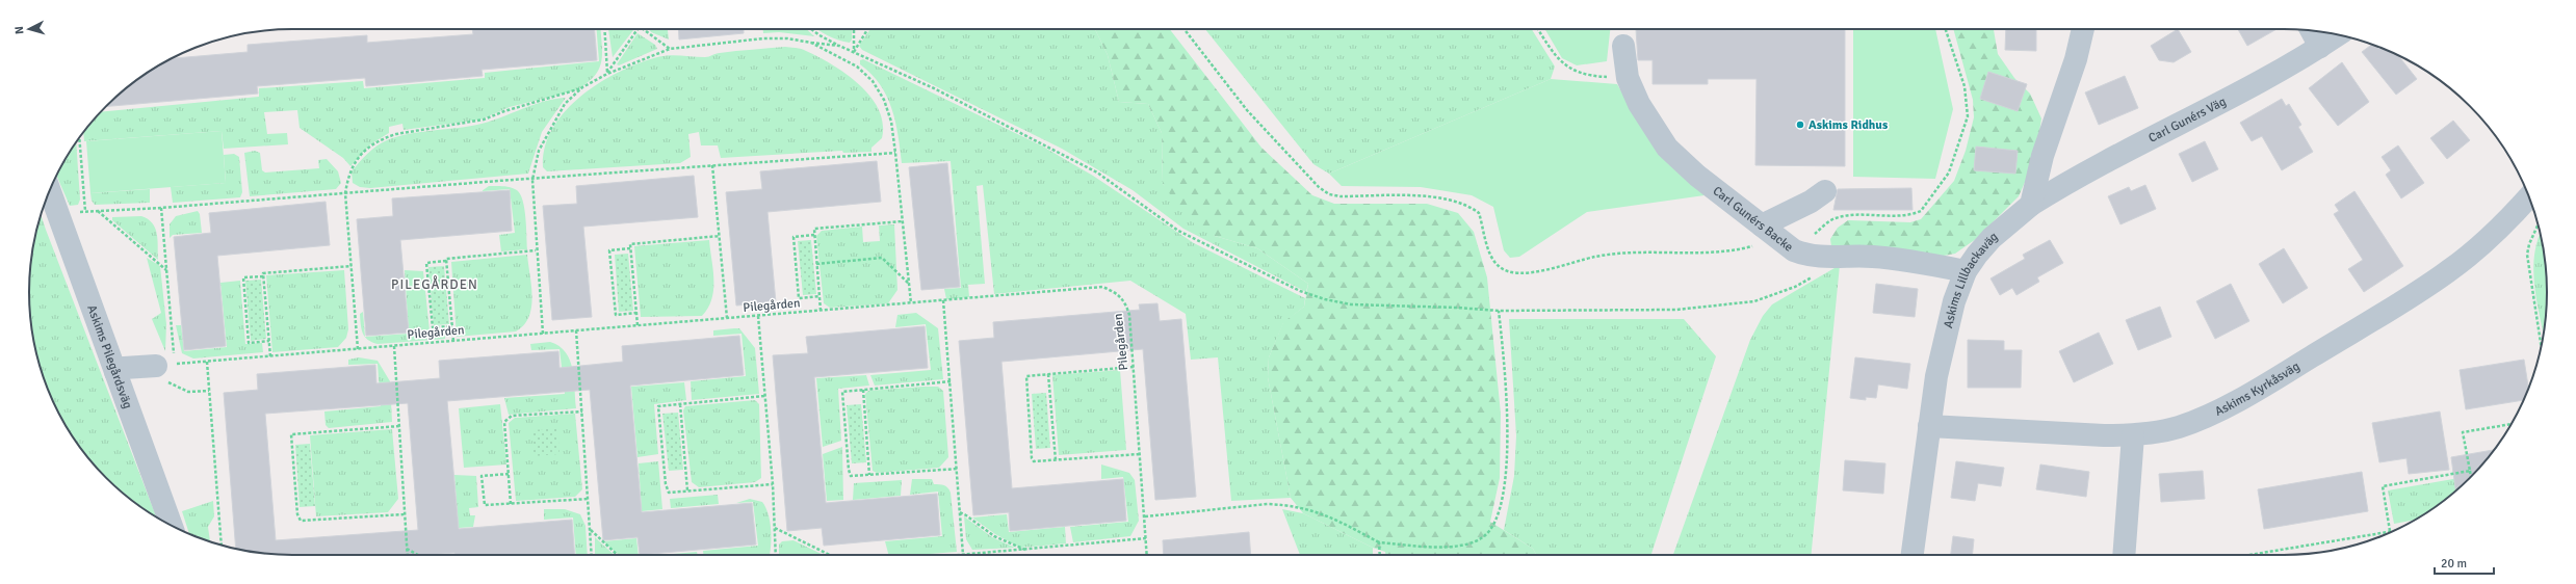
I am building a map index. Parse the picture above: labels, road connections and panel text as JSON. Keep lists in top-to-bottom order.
{
  "streets": {
    "street": [
      "Carl Gunérs Väg",
      "Carl Gunérs Backe",
      "Askims Lillbackaväg",
      "Askims Pilegårdsväg",
      "Askims Kyrkåsväg"
    ],
    "path": ["Pilegården"]
  },
  "crossings": [
    ["Carl Gunérs Väg", "Askims Lillbackaväg"],
    ["Carl Gunérs Backe", "Askims Lillbackaväg"],
    ["Askims Lillbackaväg", "Askims Kyrkåsväg"]
  ],
  "districts": ["PILEGÅRDEN"],
  "places": ["Askims Ridhus"],
  "scale_bar": "20 m",
  "north": "left"
}
